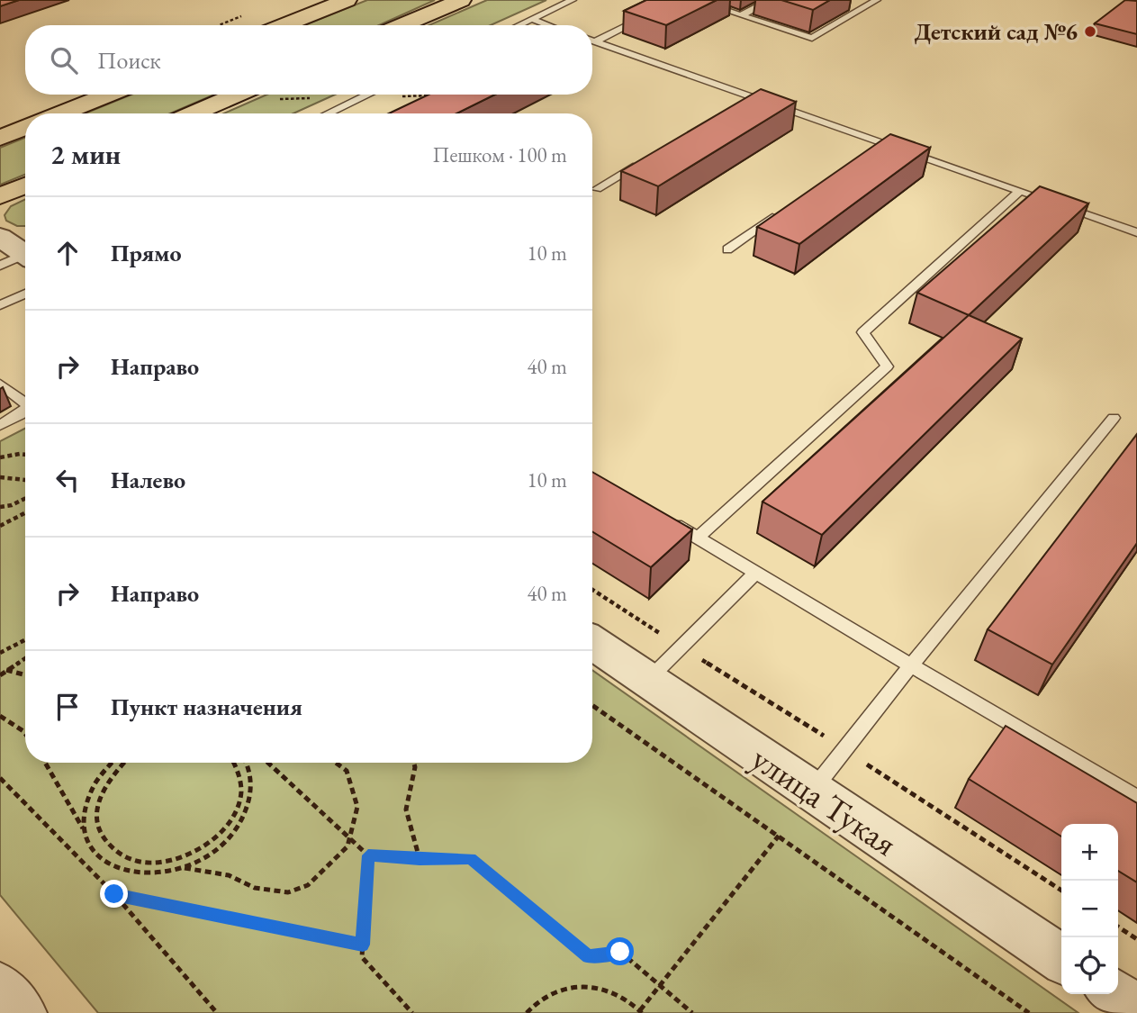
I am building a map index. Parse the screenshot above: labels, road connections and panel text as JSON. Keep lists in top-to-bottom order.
{
  "streets": {
    "street": ["улица Тукая"]
  },
  "places": ["Детский сад №6"],
  "page": {
    "search": "Поиск",
    "heading": ["2 мин", "Пешком · 100 m"],
    "list": [
      ["Прямо", "10 m"],
      ["Направо", "40 m"],
      ["Налево", "10 m"],
      ["Направо", "40 m"],
      "Пункт назначения"
    ],
    "map_buttons": ["+", "−"]
  }
}
